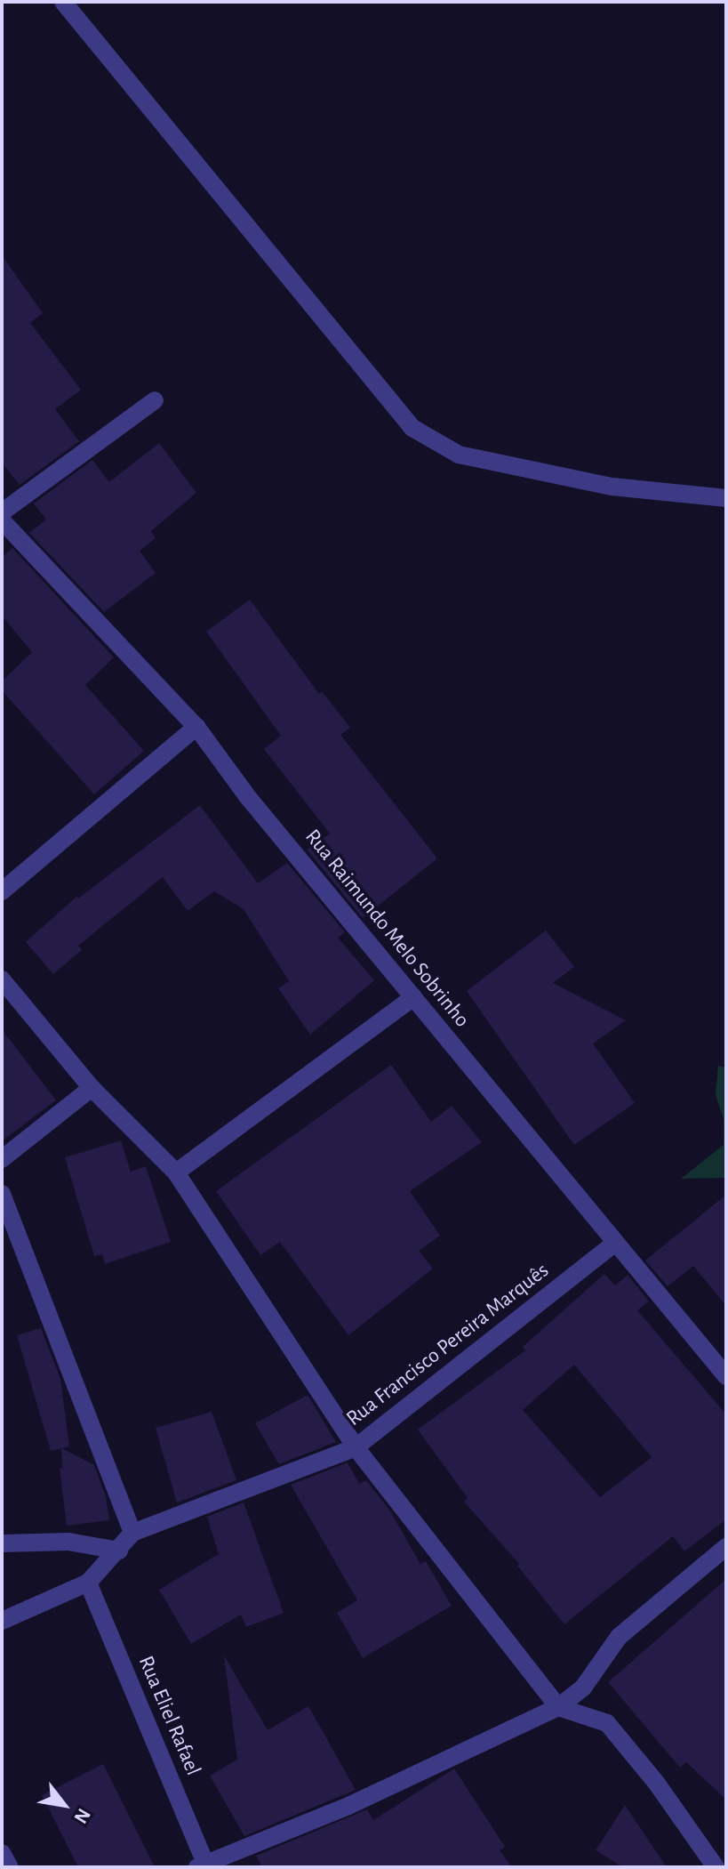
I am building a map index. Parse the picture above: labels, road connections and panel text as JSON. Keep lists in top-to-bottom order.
{
  "streets": {
    "street": ["Rua Raimundo Melo Sobrinho", "Rua Francisco Pereira Marquês", "Rua Eliel Rafael"]
  },
  "crossings": [
    ["Rua Raimundo Melo Sobrinho", "Rua Francisco Pereira Marquês"]
  ],
  "north": "bottom right"
}
